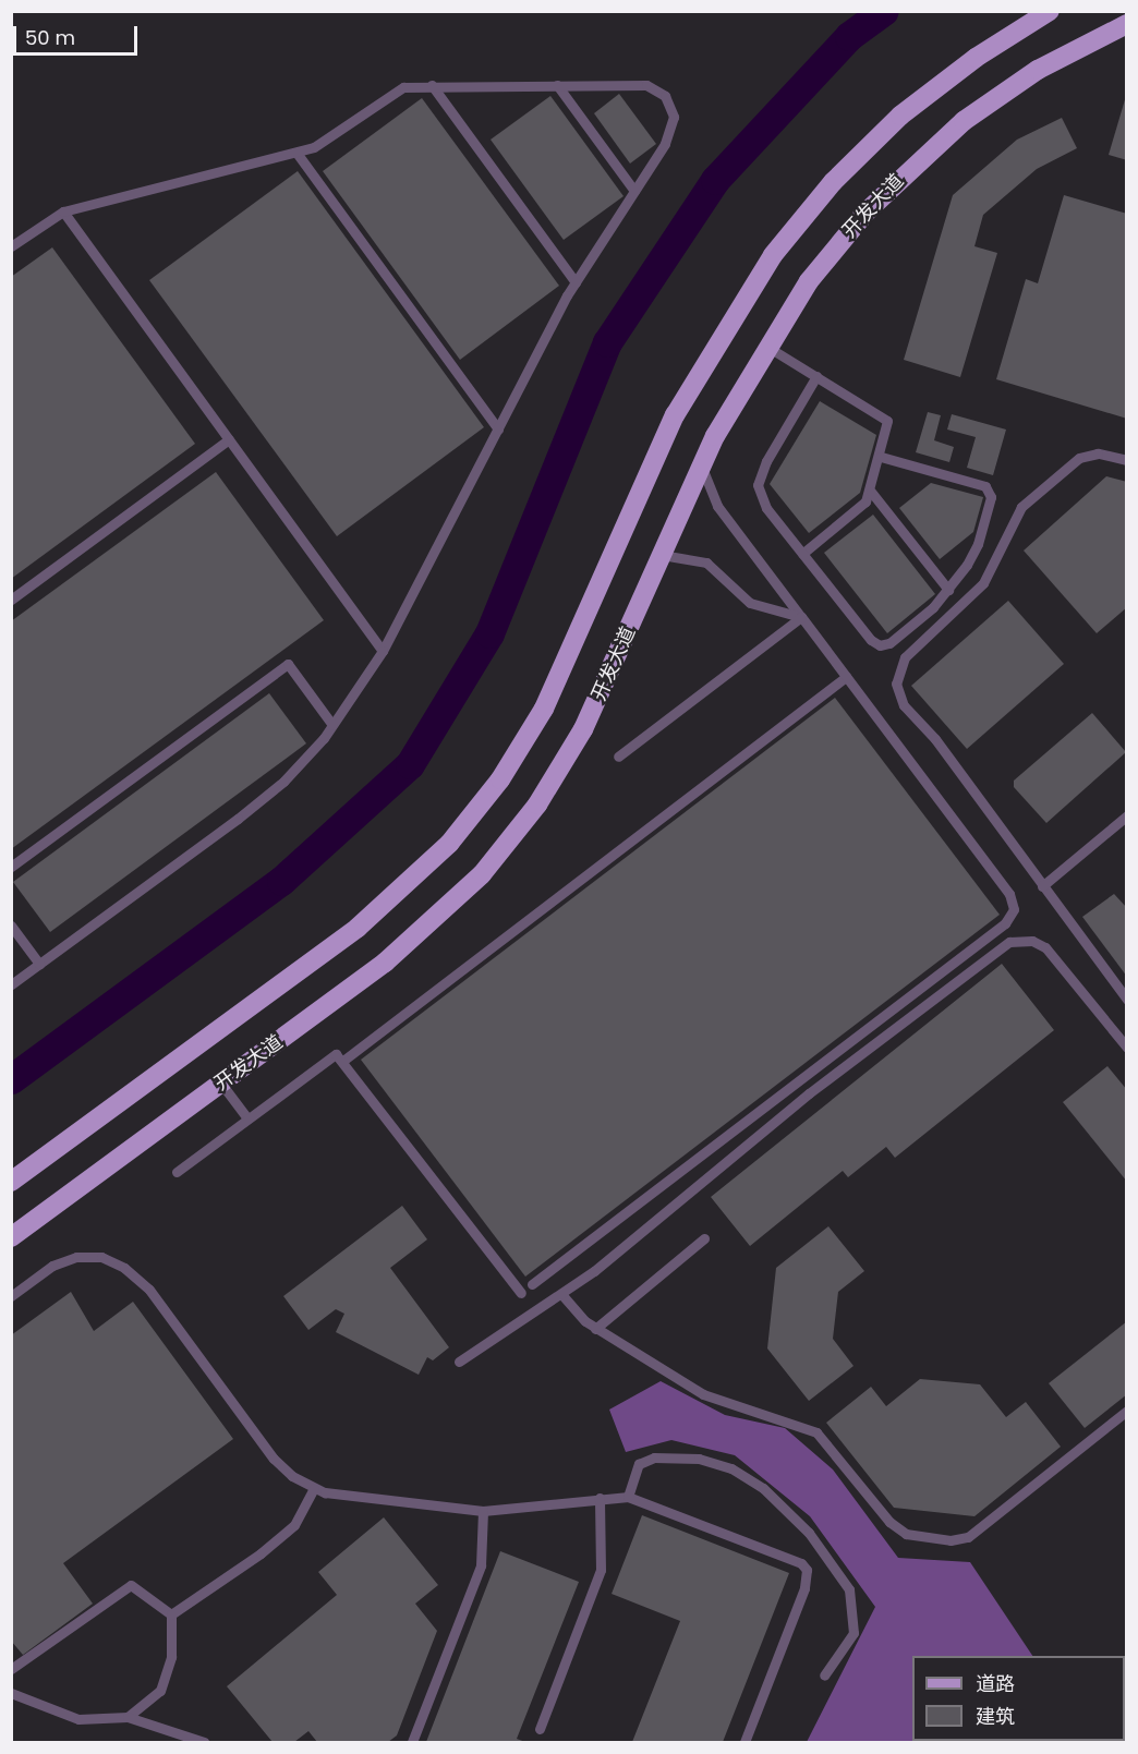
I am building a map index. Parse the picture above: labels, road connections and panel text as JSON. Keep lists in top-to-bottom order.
{
  "streets": {
    "main road": ["开发大道"]
  },
  "legend": ["道路", "建筑"],
  "scale_bar": "50 m"
}
